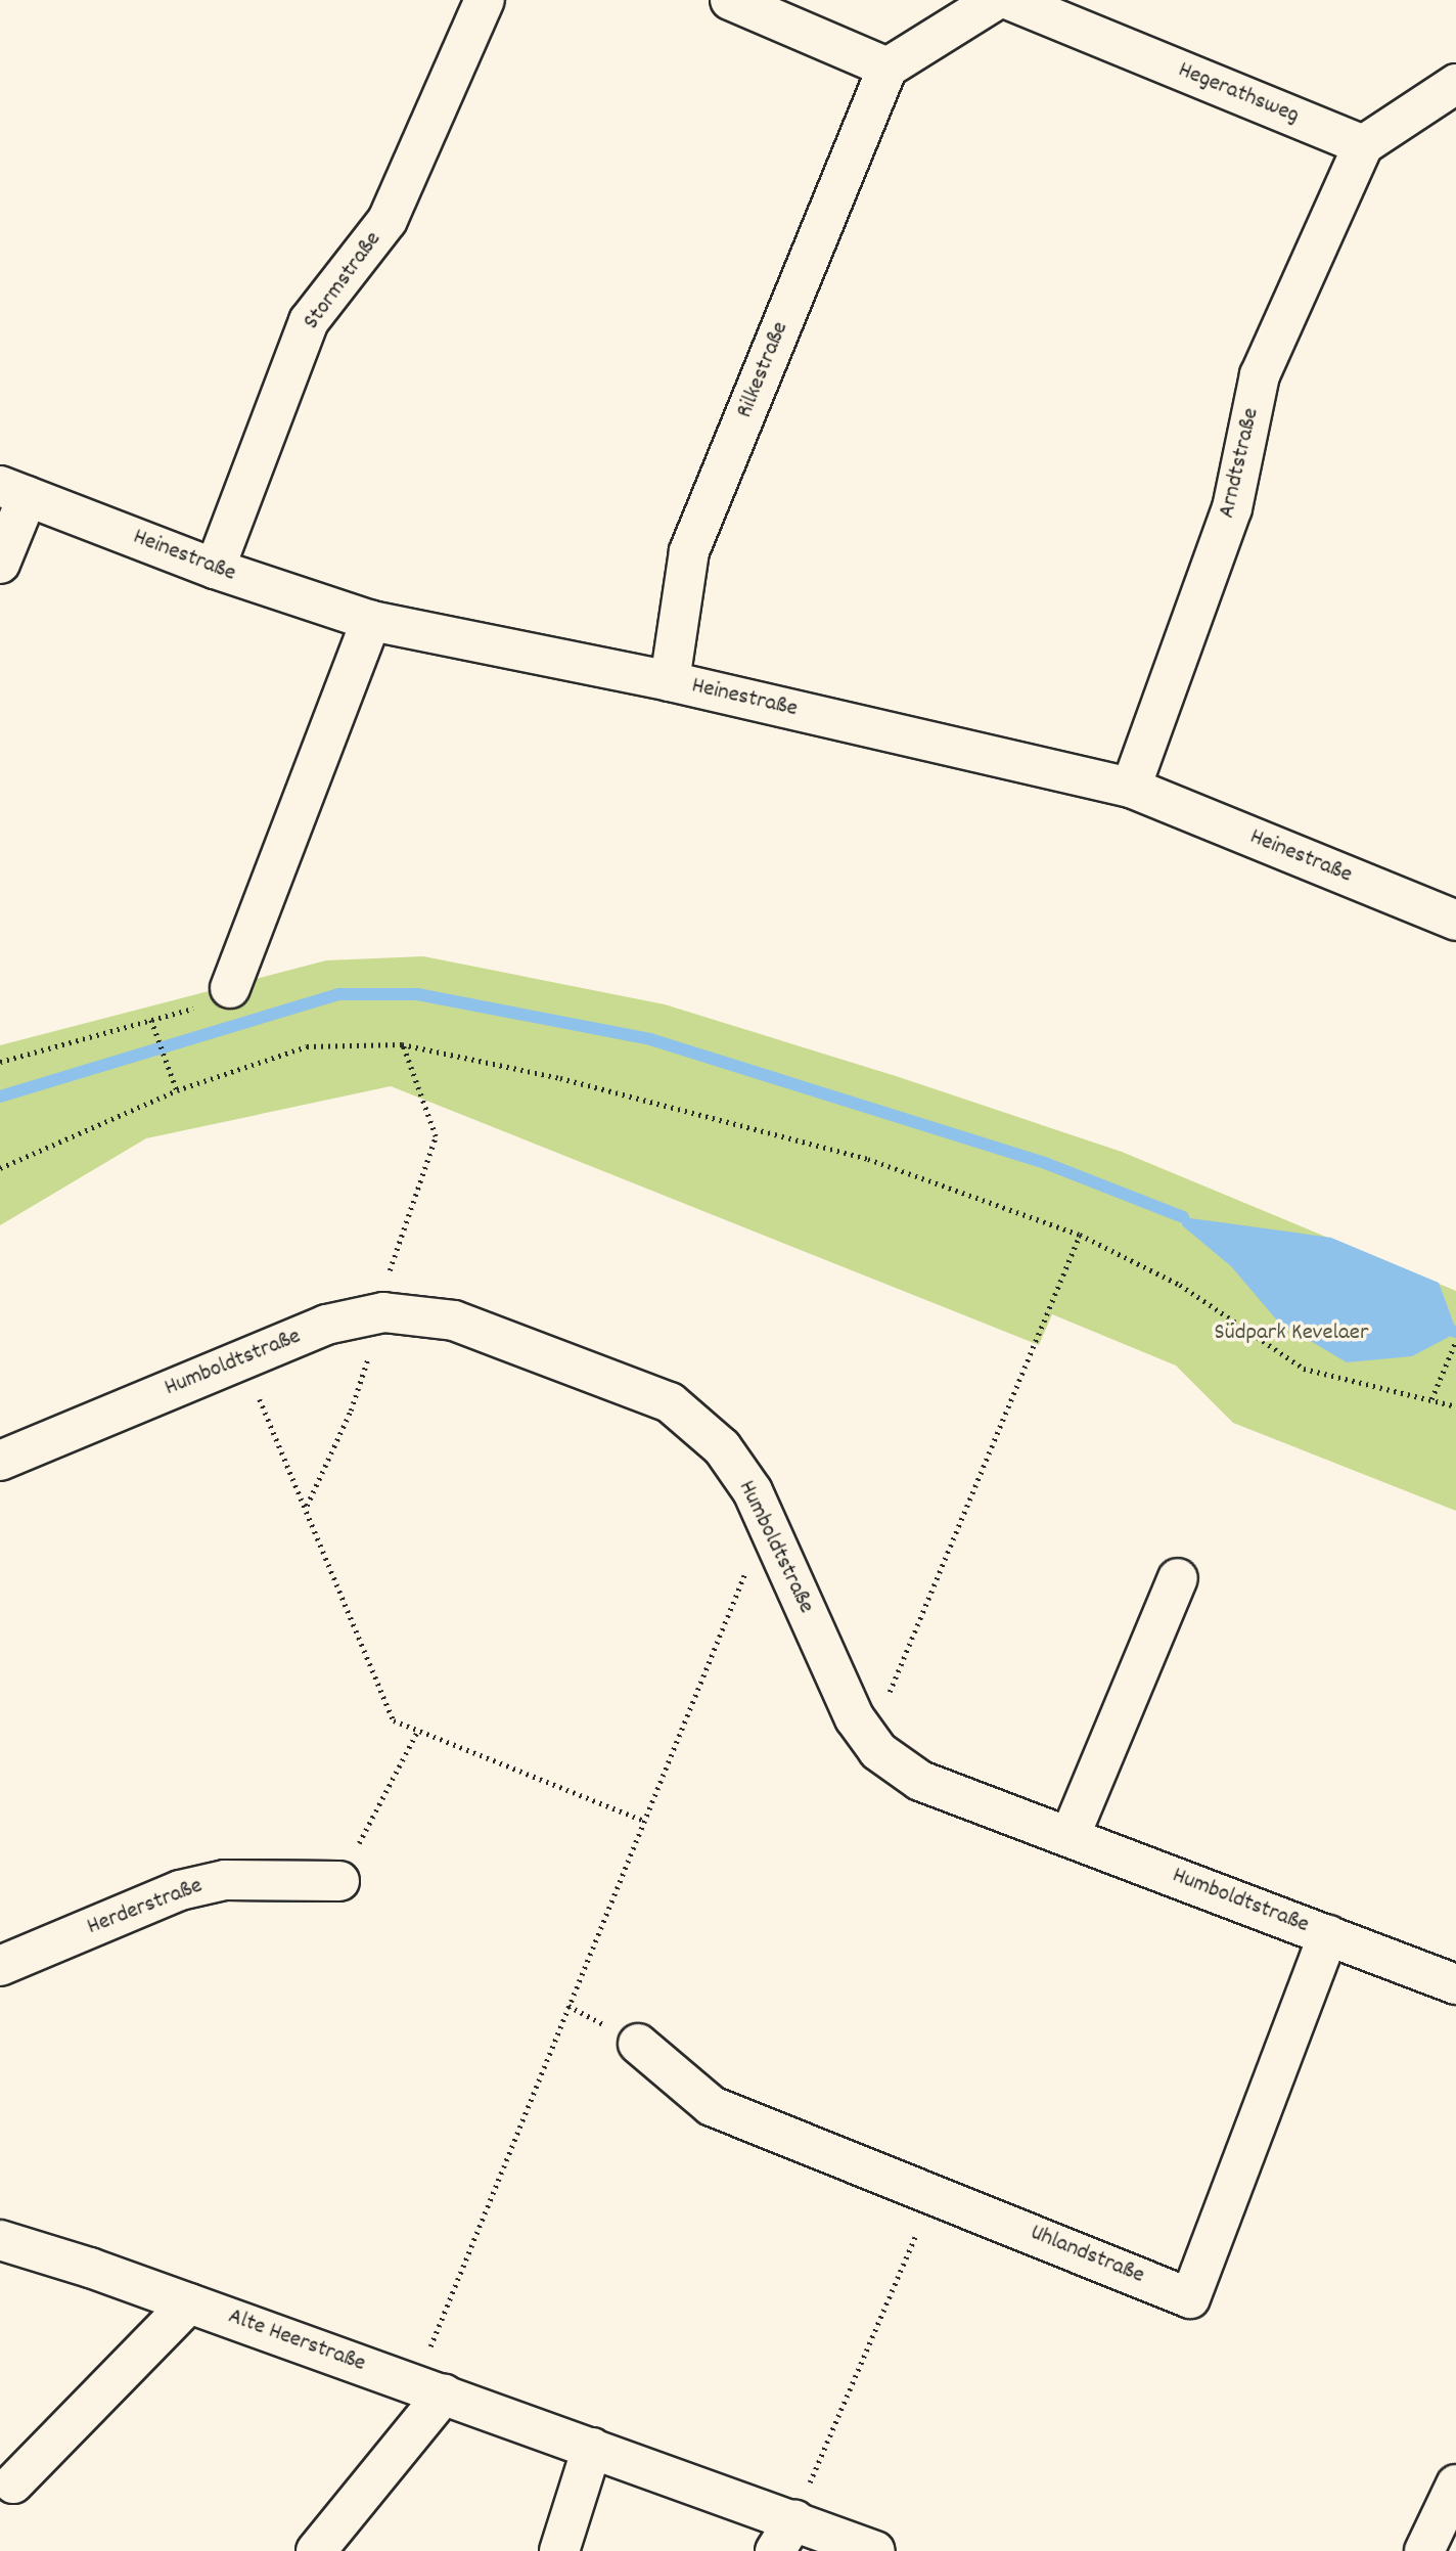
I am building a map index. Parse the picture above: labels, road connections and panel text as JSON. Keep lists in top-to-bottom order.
{
  "streets": {
    "street": [
      "Hegerathsweg",
      "Stormstraße",
      "Rilkestraße",
      "Arndtstraße",
      "Heinestraße",
      "Humboldtstraße",
      "Herderstraße",
      "Uhlandstraße",
      "Alte Heerstraße"
    ]
  },
  "crossings": [
    ["Hegerathsweg", "Arndtstraße"],
    ["Stormstraße", "Heinestraße"],
    ["Rilkestraße", "Heinestraße"],
    ["Arndtstraße", "Heinestraße"],
    ["Humboldtstraße", "Uhlandstraße"]
  ],
  "parks": ["Südpark Kevelaer"]
}
